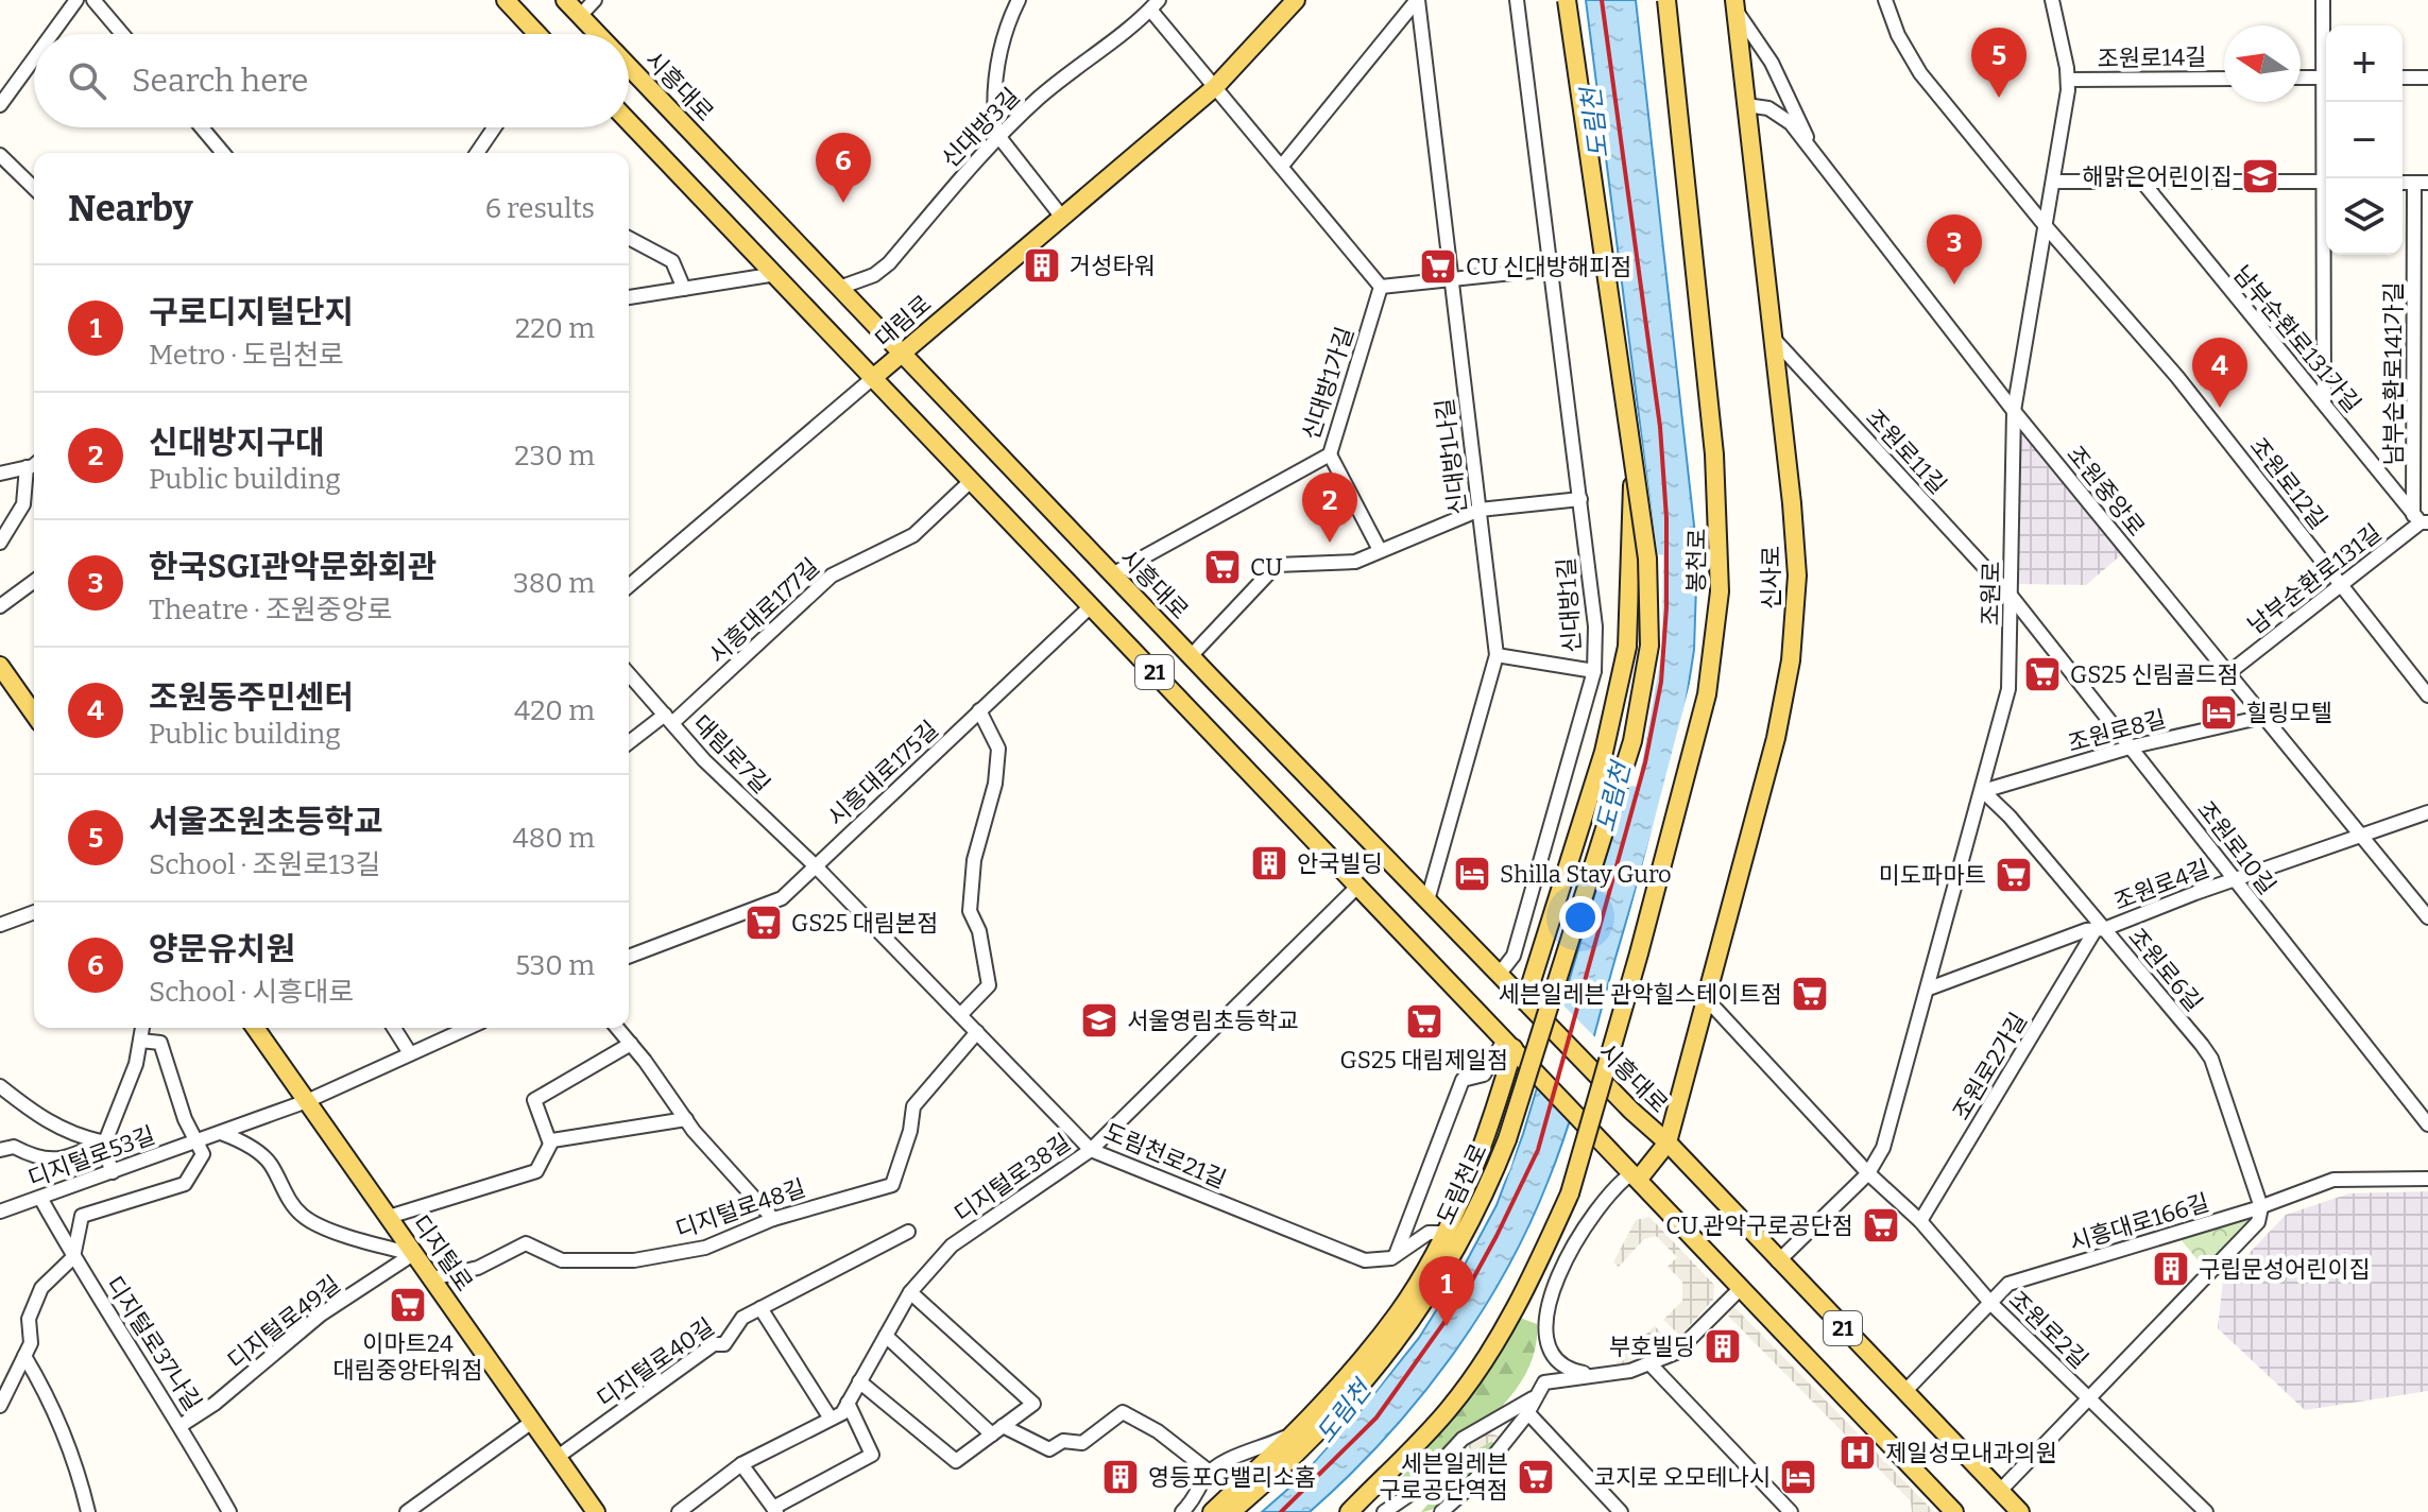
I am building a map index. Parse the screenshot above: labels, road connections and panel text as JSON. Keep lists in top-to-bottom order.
{
  "streets": {
    "main road": [
      "시흥대로",
      "대림로",
      "봉천로",
      "신사로",
      "21",
      "도림천로",
      "디지털로"
    ],
    "street": [
      "조원로14길",
      "신대방3길",
      "남부순환로131가길",
      "남부순환로141가길",
      "신대방1가길",
      "조원로11길",
      "신대방1나길",
      "조원로12길",
      "조원중앙로",
      "남부순환로131길",
      "조원로",
      "신대방1길",
      "시흥대로177길",
      "조원로8길",
      "대림로7길",
      "시흥대로175길",
      "조원로10길",
      "조원로4길",
      "조원로6길",
      "조원로2가길",
      "도림천로21길",
      "디지털로53길",
      "디지털로38길",
      "디지털로48길",
      "시흥대로166길",
      "디지털로49길",
      "조원로2길",
      "디지털로37나길",
      "디지털로40길"
    ]
  },
  "crossings": [
    ["조원로14길", "조원로"],
    ["시흥대로", "신대방3길"],
    ["시흥대로", "대림로"],
    ["시흥대로", "신대방1가길"],
    ["시흥대로", "신대방1나길"],
    ["시흥대로", "신사로"],
    ["시흥대로", "조원로"],
    ["시흥대로", "신대방1길"],
    ["시흥대로", "21"],
    ["시흥대로", "시흥대로166길"],
    ["대림로", "21"],
    ["남부순환로131가길", "남부순환로141가길"],
    ["남부순환로131가길", "남부순환로131길"],
    ["남부순환로141가길", "남부순환로131길"],
    ["조원로11길", "신사로"],
    ["조원로11길", "조원로"],
    ["조원로11길", "조원로10길"],
    ["조원로12길", "남부순환로131길"],
    ["조원로12길", "조원로"],
    ["조원중앙로", "신사로"],
    ["조원중앙로", "남부순환로131길"],
    ["조원중앙로", "조원로"],
    ["조원중앙로", "조원로8길"],
    ["조원중앙로", "조원로4길"],
    ["봉천로", "21"],
    ["봉천로", "도림천로"],
    ["조원로", "조원로8길"],
    ["조원로", "조원로10길"],
    ["조원로", "조원로4길"],
    ["조원로", "조원로6길"],
    ["조원로", "조원로2길"],
    ["시흥대로177길", "21"],
    ["시흥대로177길", "대림로7길"],
    ["21", "시흥대로175길"],
    ["21", "디지털로38길"],
    ["21", "도림천로"],
    ["조원로8길", "조원로10길"],
    ["조원로8길", "조원로6길"],
    ["대림로7길", "시흥대로175길"],
    ["대림로7길", "도림천로21길"],
    ["시흥대로175길", "도림천로21길"],
    ["조원로10길", "조원로4길"],
    ["조원로4길", "조원로6길"],
    ["조원로4길", "조원로2가길"],
    ["조원로6길", "조원로2가길"],
    ["조원로6길", "시흥대로166길"],
    ["조원로2가길", "조원로2길"],
    ["도림천로21길", "디지털로38길"],
    ["도림천로21길", "디지털로48길"],
    ["디지털로53길", "디지털로"],
    ["디지털로53길", "디지털로37나길"],
    ["디지털로48길", "디지털로"],
    ["시흥대로166길", "조원로2길"],
    ["디지털로", "디지털로49길"],
    ["디지털로", "디지털로40길"],
    ["디지털로49길", "디지털로37나길"]
  ],
  "water": ["도림천"],
  "places": {
    "school or university": ["해맑은어린이집", "서울영림초등학교"],
    "building": [
      "거성타워",
      "안국빌딩",
      "구립문성어린이집",
      "부호빌딩",
      "영등포G밸리소홈"
    ],
    "supermarket": [
      "CU 신대방해피점",
      "CU",
      "GS25 신림골드점",
      "미도파마트",
      "GS25 대림본점",
      "세븐일레븐 관악힐스테이트점",
      "GS25 대림제일점",
      "CU 관악구로공단점",
      "이마트24 대림중앙타워점",
      "세븐일레븐 구로공단역점"
    ],
    "hotel": ["힐링모텔", "Shilla Stay Guro", "코지로 오모테나시"],
    "hospital": ["제일성모내과의원"]
  },
  "north": "left",
  "page": {
    "map_buttons": ["+", "−"],
    "pins": [
      "5",
      "6",
      "3",
      "4",
      "2",
      "1"
    ],
    "search": "Search here",
    "heading": ["Nearby", "6 results"],
    "list": [
      {
        "mark": "1",
        "name": "구로디지털단지",
        "note": "Metro · 도림천로",
        "value": "220 m"
      },
      {
        "mark": "2",
        "name": "신대방지구대",
        "note": "Public building",
        "value": "230 m"
      },
      {
        "mark": "3",
        "name": "한국SGI관악문화회관",
        "note": "Theatre · 조원중앙로",
        "value": "380 m"
      },
      {
        "mark": "4",
        "name": "조원동주민센터",
        "note": "Public building",
        "value": "420 m"
      },
      {
        "mark": "5",
        "name": "서울조원초등학교",
        "note": "School · 조원로13길",
        "value": "480 m"
      },
      {
        "mark": "6",
        "name": "양문유치원",
        "note": "School · 시흥대로",
        "value": "530 m"
      }
    ]
  }
}
